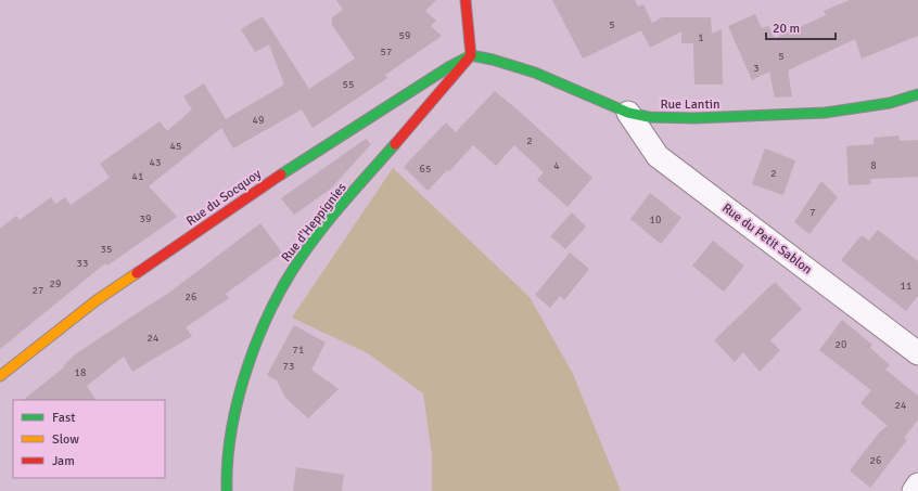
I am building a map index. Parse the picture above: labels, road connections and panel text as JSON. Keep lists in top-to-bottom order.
{
  "streets": {
    "street": [
      "Rue Lantin",
      "Rue du Socquoy",
      "Rue d'Heppignies",
      "Rue du Petit Sablon"
    ]
  },
  "crossings": [
    ["Rue Lantin", "Rue du Socquoy"],
    ["Rue Lantin", "Rue d'Heppignies"],
    ["Rue Lantin", "Rue du Petit Sablon"],
    ["Rue du Socquoy", "Rue d'Heppignies"]
  ],
  "house_numbers": [
    "5",
    "59",
    "1",
    "57",
    "5",
    "3",
    "55",
    "49",
    "2",
    "45",
    "43",
    "4",
    "8",
    "65",
    "2",
    "41",
    "7",
    "39",
    "10",
    "35",
    "33",
    "29",
    "11",
    "27",
    "26",
    "24",
    "20",
    "71",
    "73",
    "18",
    "24",
    "26"
  ],
  "legend": ["Fast", "Slow", "Jam"],
  "scale_bar": "20 m"
}
